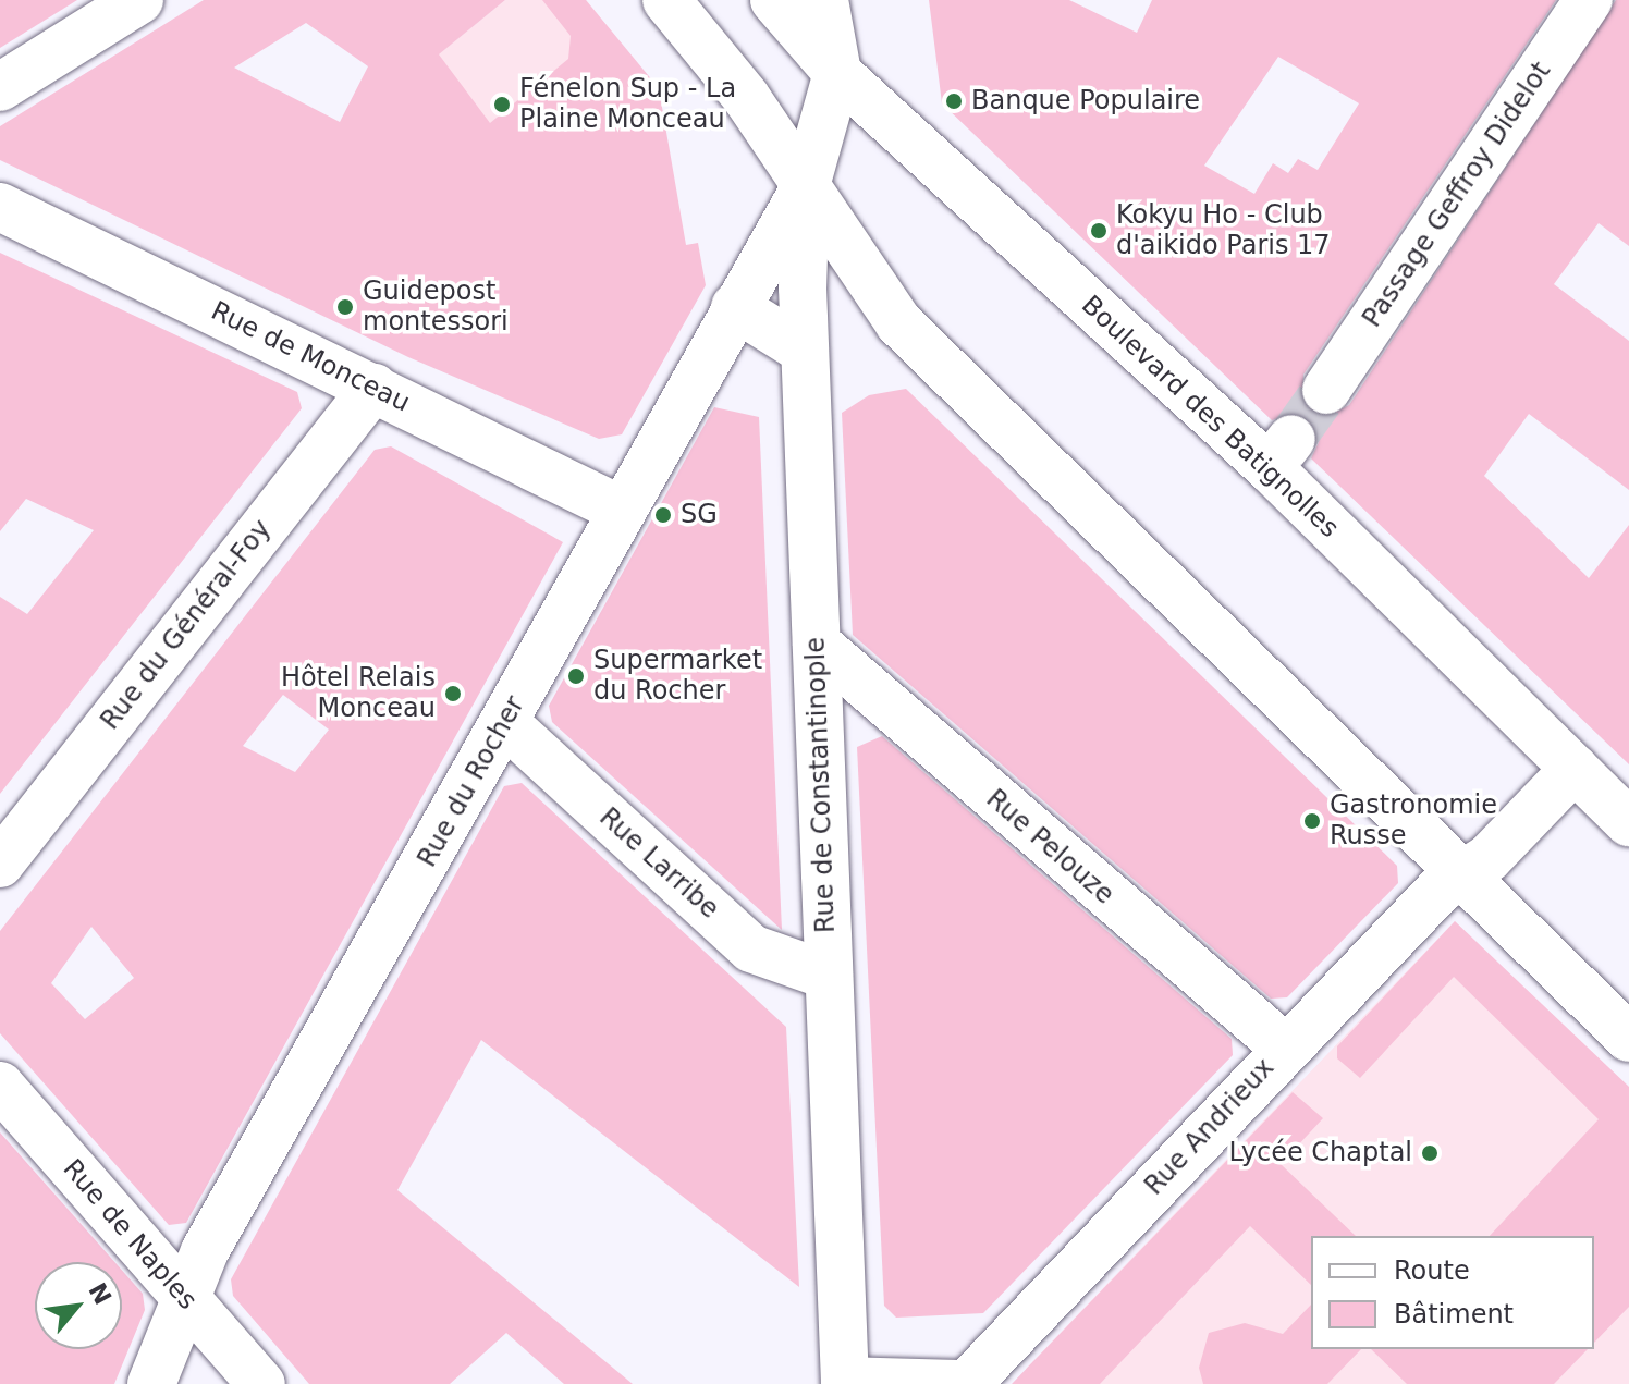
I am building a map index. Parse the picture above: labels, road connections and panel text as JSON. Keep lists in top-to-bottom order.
{
  "streets": {
    "street": [
      "Passage Geffroy Didelot",
      "Rue de Monceau",
      "Boulevard des Batignolles",
      "Rue du Général-Foy",
      "Rue du Rocher",
      "Rue de Constantinople",
      "Rue Pelouze",
      "Rue Larribe",
      "Rue Andrieux",
      "Rue de Naples"
    ]
  },
  "crossings": [
    ["Rue de Monceau", "Rue du Général-Foy"],
    ["Rue de Monceau", "Rue du Rocher"],
    ["Rue du Rocher", "Rue de Constantinople"],
    ["Rue du Rocher", "Rue Larribe"],
    ["Rue du Rocher", "Rue de Naples"],
    ["Rue de Constantinople", "Rue Pelouze"],
    ["Rue de Constantinople", "Rue Larribe"],
    ["Rue Pelouze", "Rue Andrieux"]
  ],
  "places": [
    "Banque Populaire",
    "Fénelon Sup - La Plaine Monceau",
    "Kokyu Ho - Club d'aikido Paris 17",
    "Guidepost montessori",
    "SG",
    "Supermarket du Rocher",
    "Hôtel Relais Monceau",
    "Gastronomie Russe",
    "Lycée Chaptal"
  ],
  "legend": ["Route", "Bâtiment"],
  "north": "top right"
}
